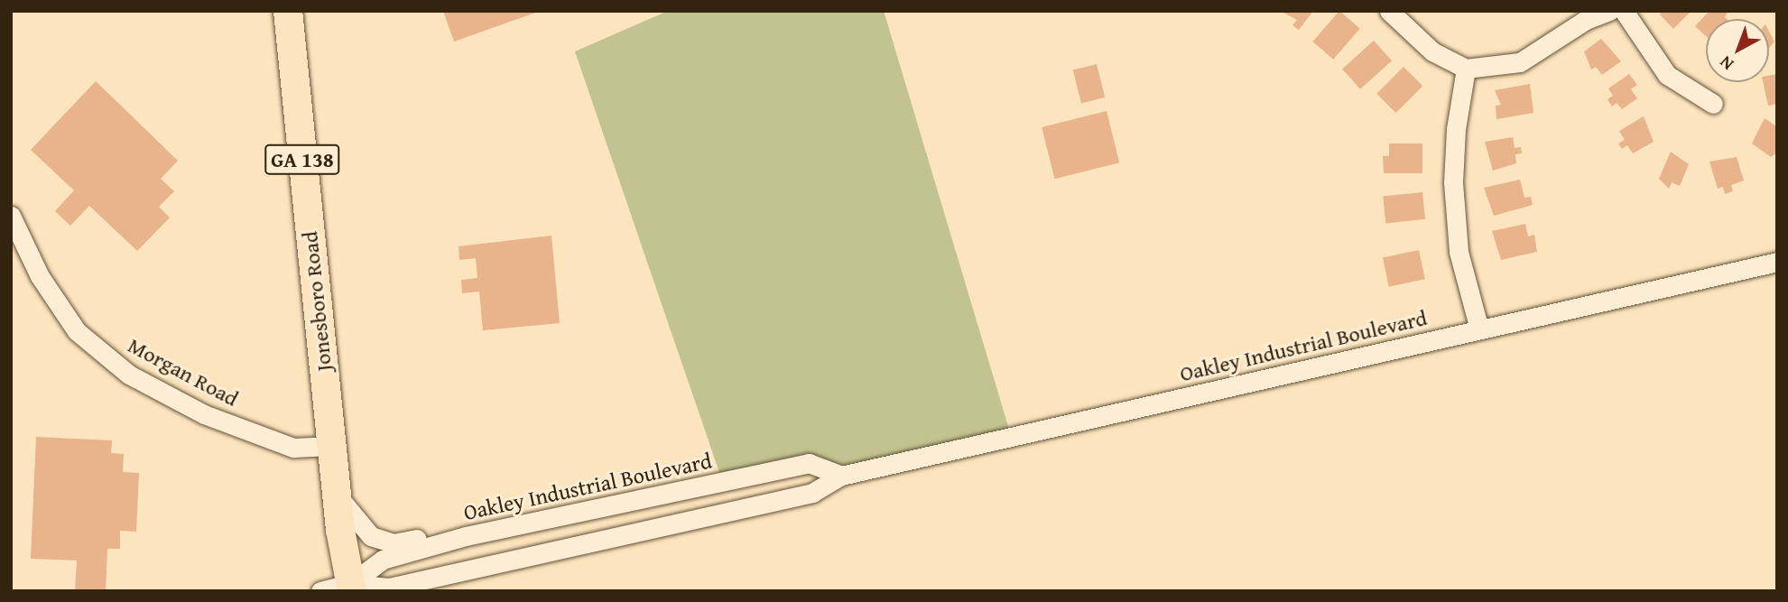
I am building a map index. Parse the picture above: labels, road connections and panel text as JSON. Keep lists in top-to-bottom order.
{
  "streets": {
    "highway": ["GA 138", "Jonesboro Road"],
    "street": ["Oakley Industrial Boulevard", "Morgan Road"]
  },
  "crossings": [
    ["Jonesboro Road", "Oakley Industrial Boulevard"],
    ["Jonesboro Road", "Morgan Road"]
  ],
  "north": "bottom left"
}
